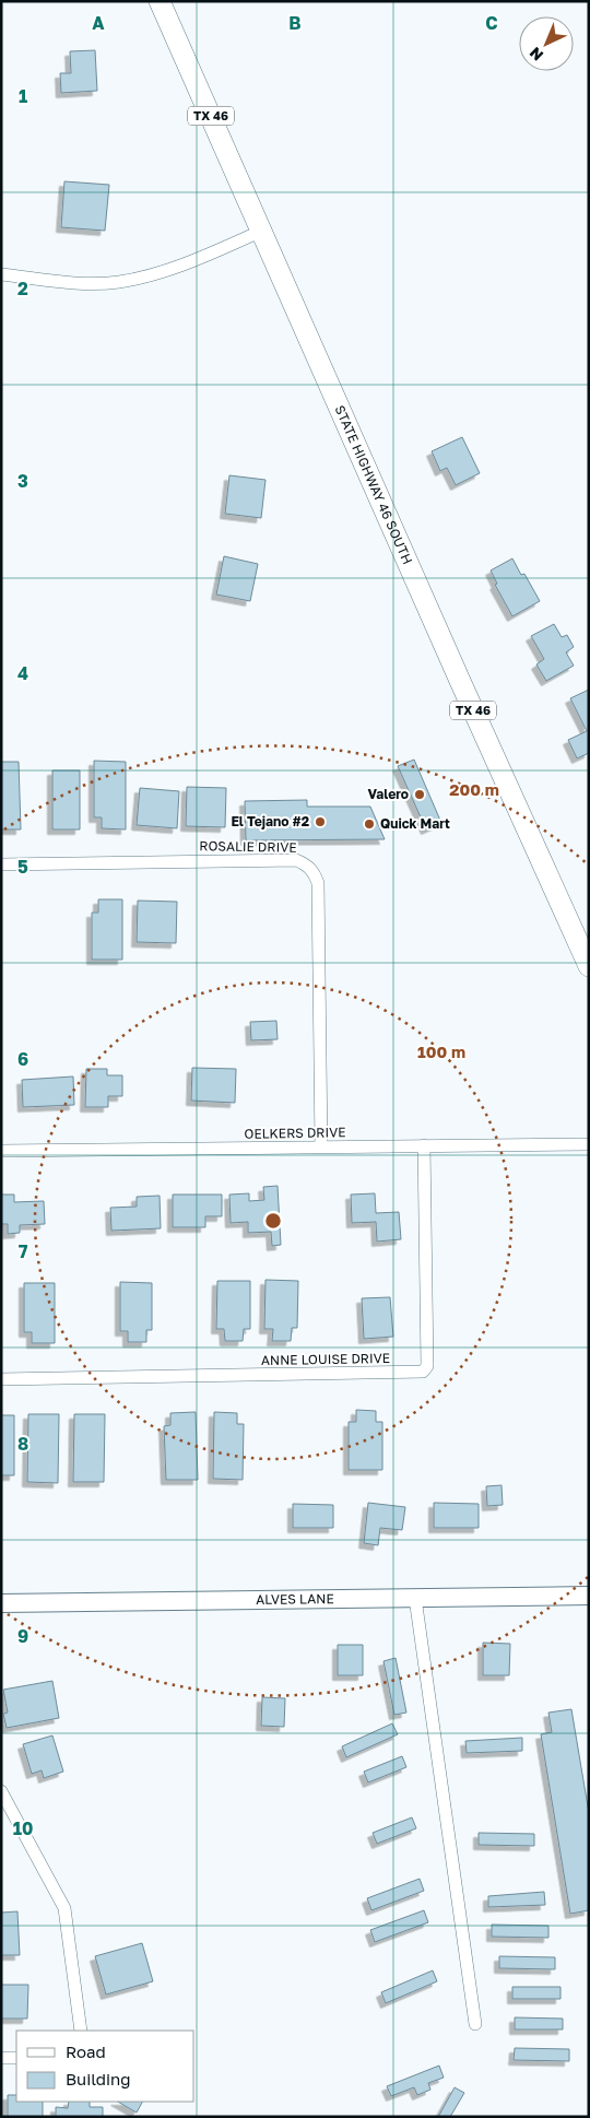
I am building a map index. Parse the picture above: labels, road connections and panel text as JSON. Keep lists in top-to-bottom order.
{
  "streets": {
    "main road": ["TX 46", "STATE HIGHWAY 46 SOUTH"],
    "street": [
      "ROSALIE DRIVE",
      "OELKERS DRIVE",
      "ANNE LOUISE DRIVE",
      "ALVES LANE"
    ]
  },
  "crossings": [
    ["ROSALIE DRIVE", "OELKERS DRIVE"],
    ["OELKERS DRIVE", "ANNE LOUISE DRIVE"]
  ],
  "places": ["Valero", "El Tejano #2", "Quick Mart"],
  "legend": ["Road", "Building"],
  "north": "bottom left",
  "grid": {
    "columns": ["A", "B", "C"],
    "rows": [
      "1",
      "2",
      "3",
      "4",
      "5",
      "6",
      "7",
      "8",
      "9",
      "10"
    ]
  },
  "rings": ["200 m", "100 m"]
}
